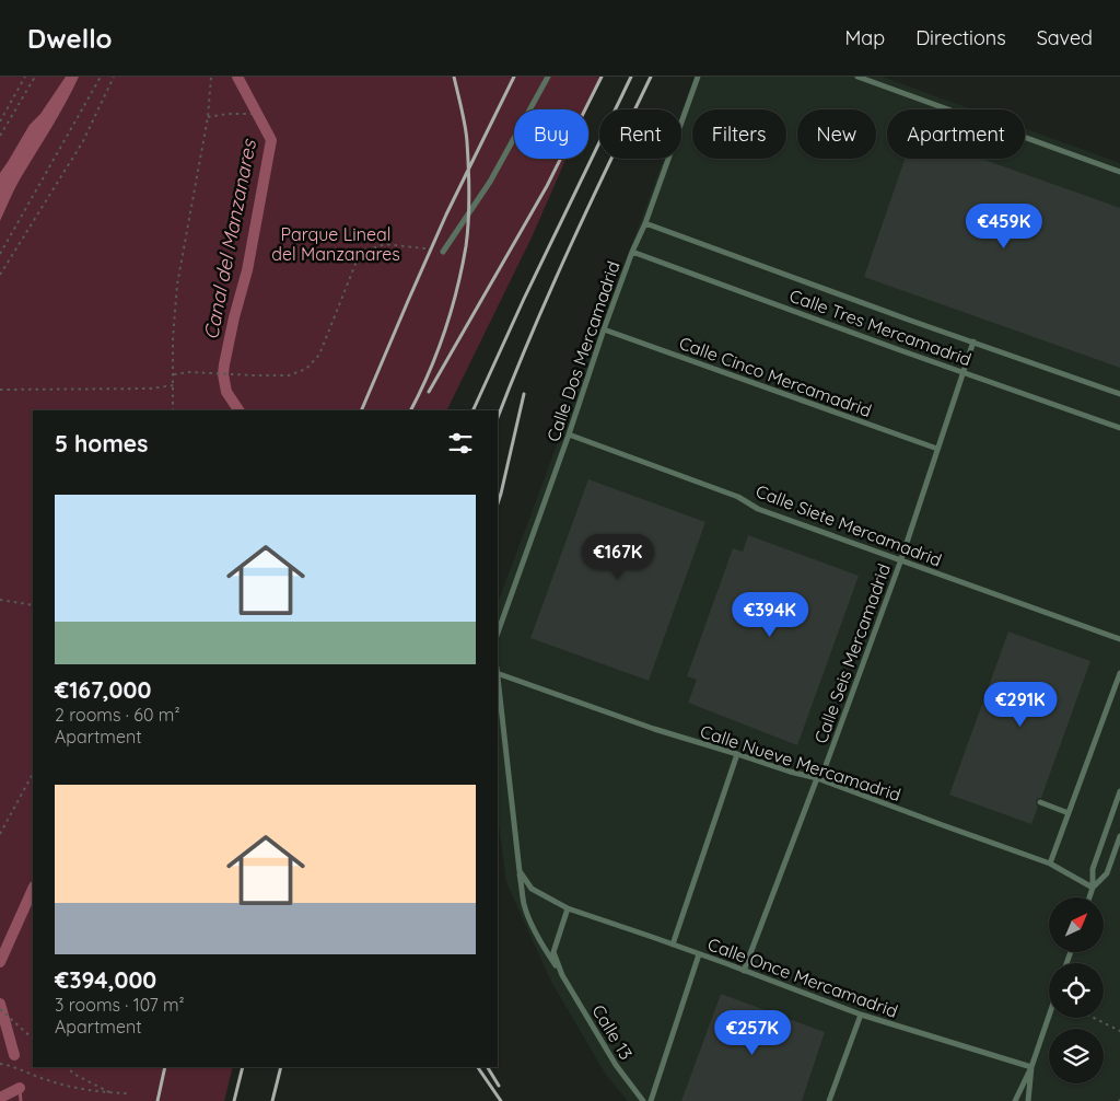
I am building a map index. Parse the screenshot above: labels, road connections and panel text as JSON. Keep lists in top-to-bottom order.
{
  "streets": {
    "lane": [
      "Calle Tres Mercamadrid",
      "Calle Dos Mercamadrid",
      "Calle Cinco Mercamadrid",
      "Calle Siete Mercamadrid",
      "Calle Seis Mercamadrid",
      "Calle Nueve Mercamadrid",
      "Calle Once Mercamadrid",
      "Calle 13"
    ]
  },
  "crossings": [
    ["Calle Tres Mercamadrid", "Calle Dos Mercamadrid"],
    ["Calle Tres Mercamadrid", "Calle Seis Mercamadrid"],
    ["Calle Dos Mercamadrid", "Calle Cinco Mercamadrid"],
    ["Calle Dos Mercamadrid", "Calle Siete Mercamadrid"],
    ["Calle Cinco Mercamadrid", "Calle Seis Mercamadrid"],
    ["Calle Siete Mercamadrid", "Calle Seis Mercamadrid"],
    ["Calle Seis Mercamadrid", "Calle Nueve Mercamadrid"],
    ["Calle Seis Mercamadrid", "Calle Once Mercamadrid"],
    ["Calle Once Mercamadrid", "Calle 13"]
  ],
  "water": ["Canal del Manzanares"],
  "parks": ["Parque Lineal del Manzanares"],
  "north": "top right",
  "page": {
    "header": "Dwello",
    "nav": ["Map", "Directions", "Saved"],
    "chip": [
      "Buy",
      "Rent",
      "Filters",
      "New",
      "Apartment"
    ],
    "price": [
      "€459K",
      "€167K",
      "€394K",
      "€291K",
      "€257K"
    ],
    "heading": "5 homes",
    "list": [
      {
        "name": "€167,000",
        "note": "2 rooms · 60 m² · Apartment"
      },
      {
        "name": "€394,000",
        "note": "3 rooms · 107 m² · Apartment"
      }
    ]
  }
}
